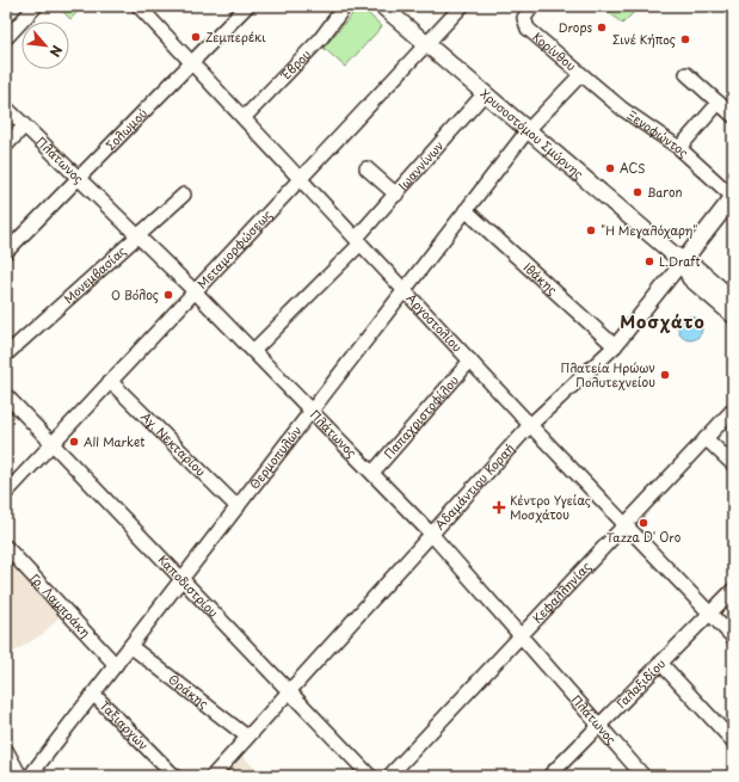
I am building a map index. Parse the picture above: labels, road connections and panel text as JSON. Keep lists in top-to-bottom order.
{
  "streets": {
    "main road": ["Χρυσοστόμου Σμύρνης", "Αδαμάντιου Κοραή"],
    "street": [
      "Κορίνθου",
      "Έβρου",
      "Σολωμού",
      "Ξενοφώντος",
      "Πλάτωνος",
      "Ιωαννίνων",
      "Μεταμορφώσεως",
      "Μονεμβασίας",
      "Ιθάκης",
      "Αργοστολίου",
      "Παπαχριστοφίλου",
      "Αγ. Νεκταρίου",
      "Θερμοπυλών",
      "Καποδιστρίου",
      "Κεφαλληνίας",
      "Γρ. Λαμπράκη",
      "Γαλαξιδίου",
      "Θράκης",
      "Ταξιαρχών"
    ]
  },
  "crossings": [
    ["Κορίνθου", "Ξενοφώντος"],
    ["Κορίνθου", "Θερμοπυλών"],
    ["Έβρου", "Αργοστολίου"],
    ["Σολωμού", "Πλάτωνος"],
    ["Σολωμού", "Αργοστολίου"],
    ["Χρυσοστόμου Σμύρνης", "Ιωαννίνων"],
    ["Χρυσοστόμου Σμύρνης", "Μεταμορφώσεως"],
    ["Χρυσοστόμου Σμύρνης", "Θερμοπυλών"],
    ["Χρυσοστόμου Σμύρνης", "Αδαμάντιου Κοραή"],
    ["Ξενοφώντος", "Θερμοπυλών"],
    ["Ξενοφώντος", "Αδαμάντιου Κοραή"],
    ["Πλάτωνος", "Ιωαννίνων"],
    ["Πλάτωνος", "Μεταμορφώσεως"],
    ["Πλάτωνος", "Μονεμβασίας"],
    ["Πλάτωνος", "Παπαχριστοφίλου"],
    ["Πλάτωνος", "Θερμοπυλών"],
    ["Πλάτωνος", "Αδαμάντιου Κοραή"],
    ["Πλάτωνος", "Κεφαλληνίας"],
    ["Πλάτωνος", "Γαλαξιδίου"],
    ["Ιωαννίνων", "Αργοστολίου"],
    ["Μεταμορφώσεως", "Αργοστολίου"],
    ["Μεταμορφώσεως", "Αγ. Νεκταρίου"],
    ["Μεταμορφώσεως", "Καποδιστρίου"],
    ["Ιθάκης", "Θερμοπυλών"],
    ["Ιθάκης", "Αδαμάντιου Κοραή"],
    ["Αργοστολίου", "Παπαχριστοφίλου"],
    ["Αργοστολίου", "Θερμοπυλών"],
    ["Αργοστολίου", "Αδαμάντιου Κοραή"],
    ["Αργοστολίου", "Κεφαλληνίας"],
    ["Αργοστολίου", "Γαλαξιδίου"],
    ["Αγ. Νεκταρίου", "Θερμοπυλών"],
    ["Θερμοπυλών", "Καποδιστρίου"],
    ["Θερμοπυλών", "Γρ. Λαμπράκη"],
    ["Θερμοπυλών", "Θράκης"],
    ["Θερμοπυλών", "Ταξιαρχών"],
    ["Αδαμάντιου Κοραή", "Καποδιστρίου"],
    ["Αδαμάντιου Κοραή", "Θράκης"]
  ],
  "districts": ["Μοσχάτο"],
  "places": {
    "other": [
      "Drops",
      "Ζεμπερέκι",
      "Σινέ Κήπος",
      "ACS",
      "Baron",
      "\"Η Μεγαλόχαρη\"",
      "L.Draft",
      "Ο Βόλος",
      "Πλατεία Ηρώων Πολυτεχνείου",
      "All Market",
      "Tazza D' Oro"
    ],
    "health": ["Κέντρο Υγείας Μοσχάτου"]
  },
  "north": "bottom right"
}
